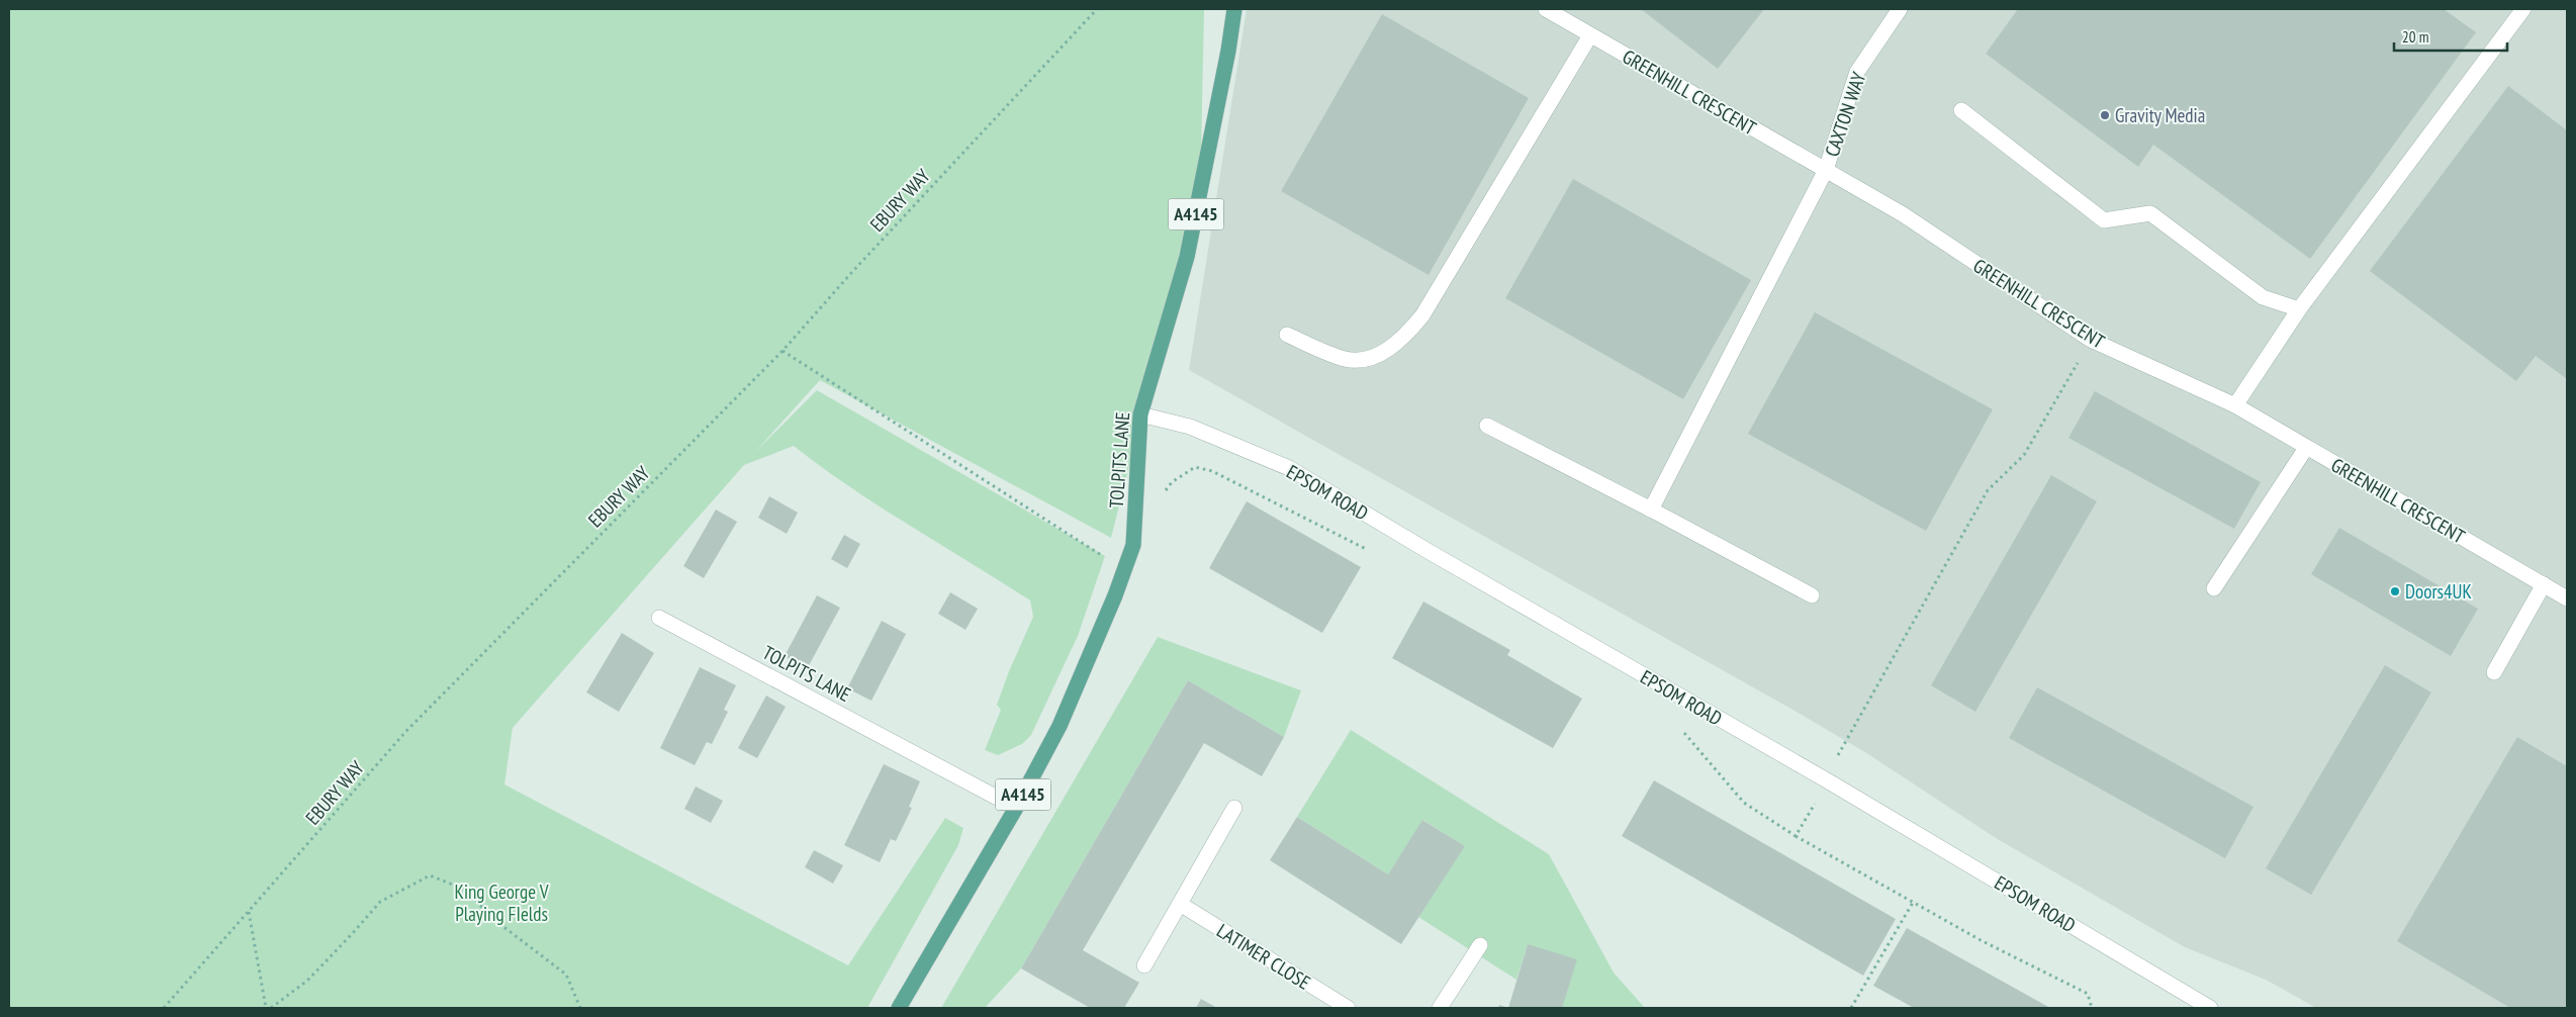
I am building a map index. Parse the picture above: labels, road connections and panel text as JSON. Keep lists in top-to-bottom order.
{
  "streets": {
    "main road": ["A4145", "TOLPITS LANE"],
    "street": [
      "GREENHILL CRESCENT",
      "CAXTON WAY",
      "EPSOM ROAD",
      "LATIMER CLOSE"
    ],
    "path": ["EBURY WAY"]
  },
  "crossings": [
    ["GREENHILL CRESCENT", "CAXTON WAY"],
    ["TOLPITS LANE", "EPSOM ROAD"]
  ],
  "parks": ["King George V Playing FIelds"],
  "places": ["Gravity Media", "Doors4UK"],
  "scale_bar": "20 m"
}
